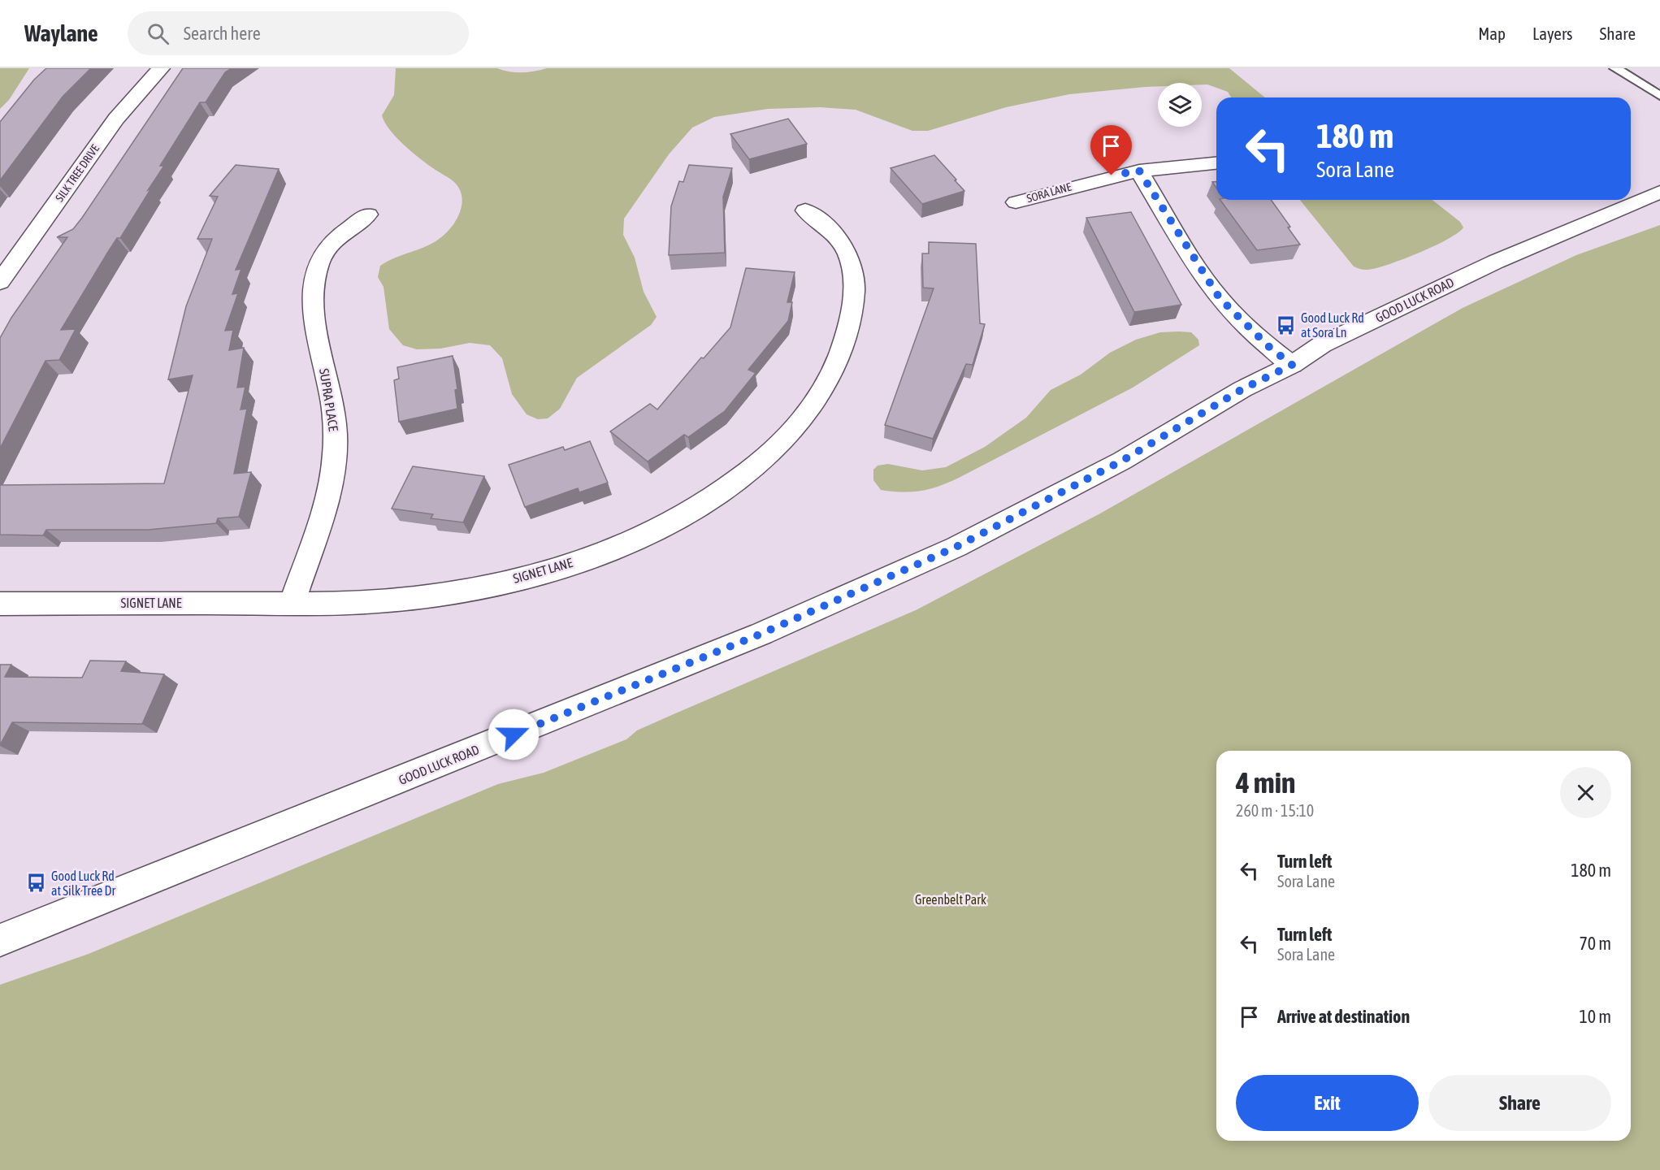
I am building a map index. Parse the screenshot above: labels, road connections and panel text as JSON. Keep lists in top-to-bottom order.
{
  "streets": {
    "street": [
      "SILK TREE DRIVE",
      "SORA LANE",
      "GOOD LUCK ROAD",
      "SUPRA PLACE",
      "SIGNET LANE"
    ]
  },
  "crossings": [
    ["SUPRA PLACE", "SIGNET LANE"]
  ],
  "parks": ["Greenbelt Park"],
  "places": {
    "bus stop": ["Good Luck Rd at Sora Ln", "Good Luck Rd at Silk Tree Dr"]
  },
  "page": {
    "header": "Waylane",
    "search": "Search here",
    "nav": ["Map", "Layers", "Share"],
    "turn": ["180 m", "Sora Lane"],
    "heading": ["4 min", "260 m · 15:10"],
    "list": [
      {
        "name": "Turn left",
        "note": "Sora Lane",
        "value": "180 m"
      },
      {
        "name": "Turn left",
        "note": "Sora Lane",
        "value": "70 m"
      },
      {
        "name": "Arrive at destination",
        "value": "10 m"
      }
    ],
    "buttons": ["Exit", "Share"]
  }
}
